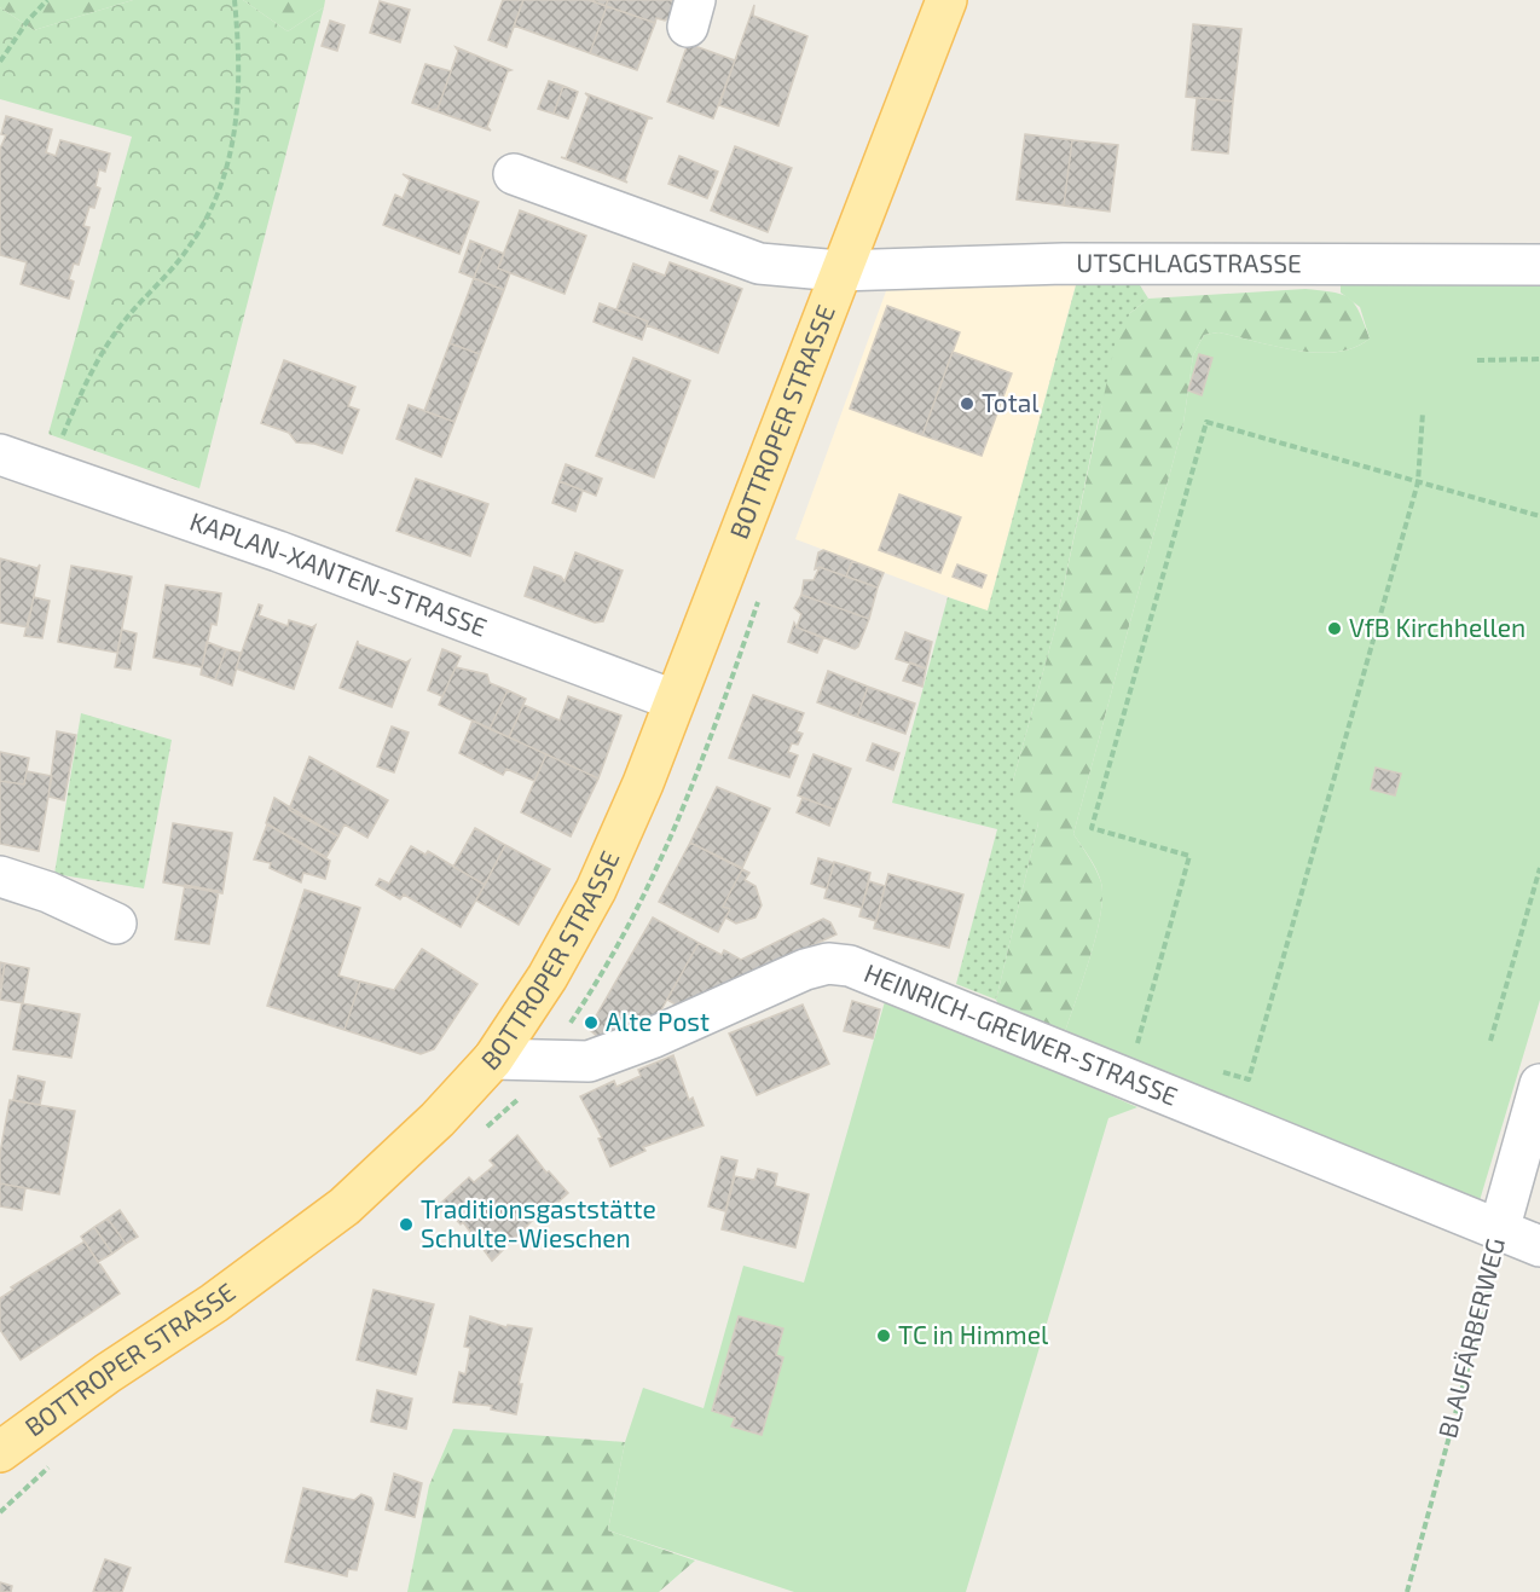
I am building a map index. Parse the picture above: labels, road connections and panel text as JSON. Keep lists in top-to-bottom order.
{
  "streets": {
    "main road": ["BOTTROPER STRASSE"],
    "street": [
      "UTSCHLAGSTRASSE",
      "KAPLAN-XANTEN-STRASSE",
      "HEINRICH-GREWER-STRASSE",
      "BLAUFÄRBERWEG"
    ]
  },
  "crossings": [
    ["UTSCHLAGSTRASSE", "BOTTROPER STRASSE"],
    ["BOTTROPER STRASSE", "KAPLAN-XANTEN-STRASSE"],
    ["BOTTROPER STRASSE", "HEINRICH-GREWER-STRASSE"],
    ["HEINRICH-GREWER-STRASSE", "BLAUFÄRBERWEG"]
  ],
  "places": [
    "Total",
    "VfB Kirchhellen",
    "Alte Post",
    "Traditionsgaststätte Schulte-Wieschen",
    "TC in Himmel"
  ]
}
